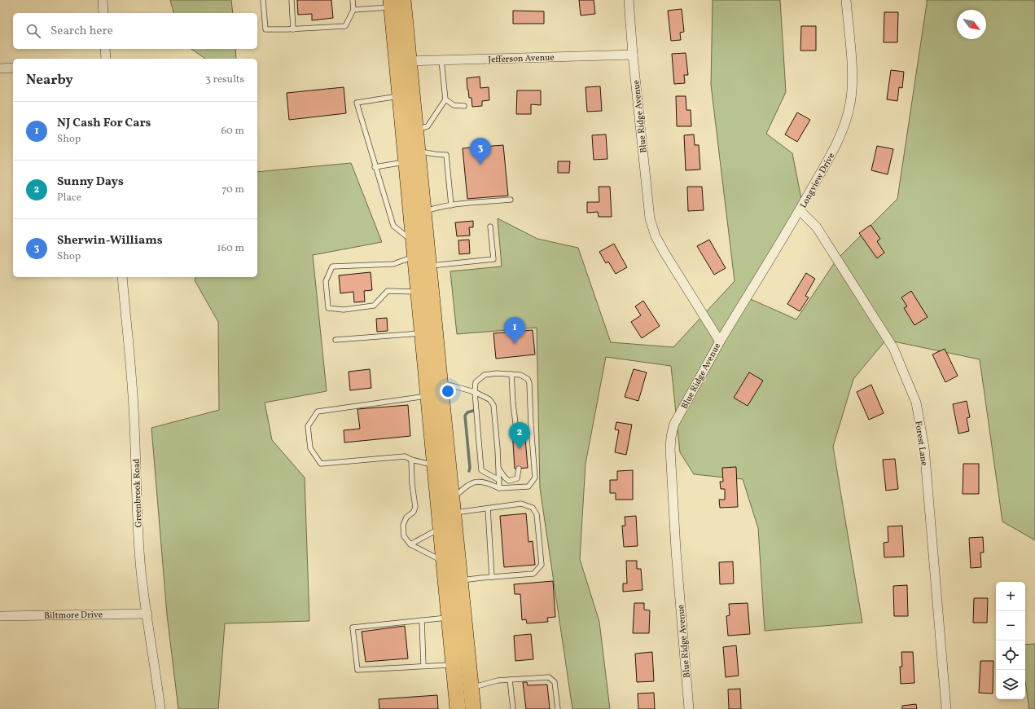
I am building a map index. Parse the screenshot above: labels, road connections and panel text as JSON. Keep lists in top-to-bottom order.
{
  "streets": {
    "street": [
      "Jefferson Avenue",
      "Blue Ridge Avenue",
      "Longview Drive",
      "Forest Lane",
      "Greenbrook Road",
      "Biltmore Drive"
    ]
  },
  "crossings": [
    ["Jefferson Avenue", "Blue Ridge Avenue"],
    ["Blue Ridge Avenue", "Longview Drive"],
    ["Longview Drive", "Forest Lane"],
    ["Greenbrook Road", "Biltmore Drive"]
  ],
  "north": "bottom right",
  "page": {
    "search": "Search here",
    "heading": ["Nearby", "3 results"],
    "list": [
      {
        "mark": "1",
        "name": "NJ Cash For Cars",
        "note": "Shop",
        "value": "60 m"
      },
      {
        "mark": "2",
        "name": "Sunny Days",
        "note": "Place",
        "value": "70 m"
      },
      {
        "mark": "3",
        "name": "Sherwin-Williams",
        "note": "Shop",
        "value": "160 m"
      }
    ],
    "pins": ["3", "1", "2"],
    "map_buttons": ["+", "−"]
  }
}
